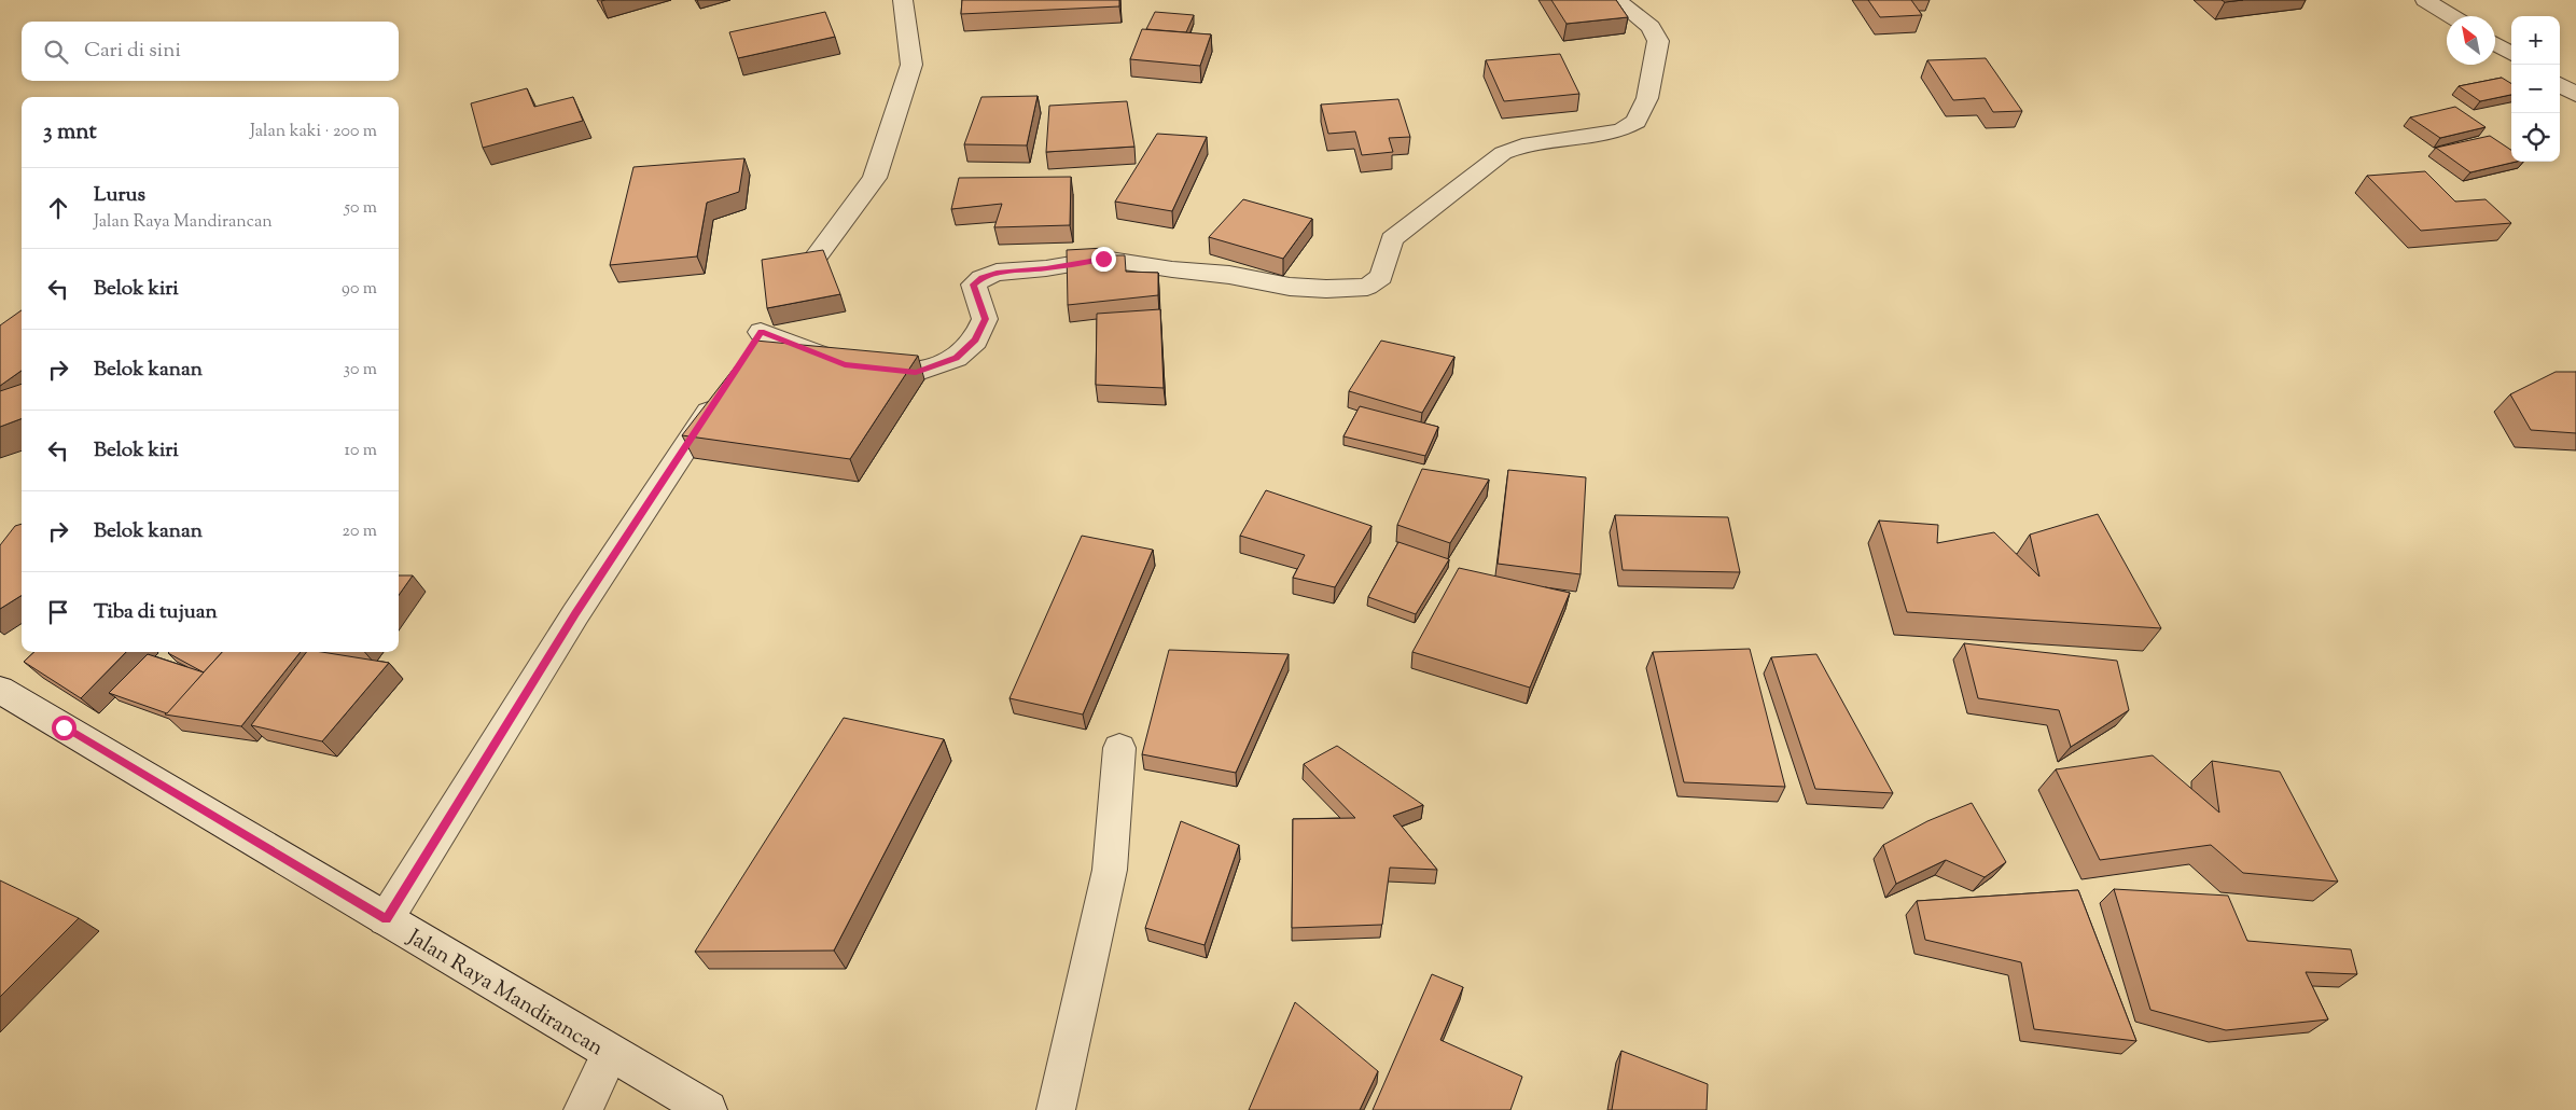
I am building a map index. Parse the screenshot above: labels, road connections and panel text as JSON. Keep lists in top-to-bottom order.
{
  "streets": {
    "street": ["Jalan Raya Mandirancan"]
  },
  "north": "top left",
  "page": {
    "map_buttons": ["+", "−"],
    "search": "Cari di sini",
    "heading": ["3 mnt", "Jalan kaki · 200 m"],
    "list": [
      ["Lurus", "Jalan Raya Mandirancan", "50 m"],
      ["Belok kiri", "90 m"],
      ["Belok kanan", "30 m"],
      ["Belok kiri", "10 m"],
      ["Belok kanan", "20 m"],
      "Tiba di tujuan"
    ]
  }
}
